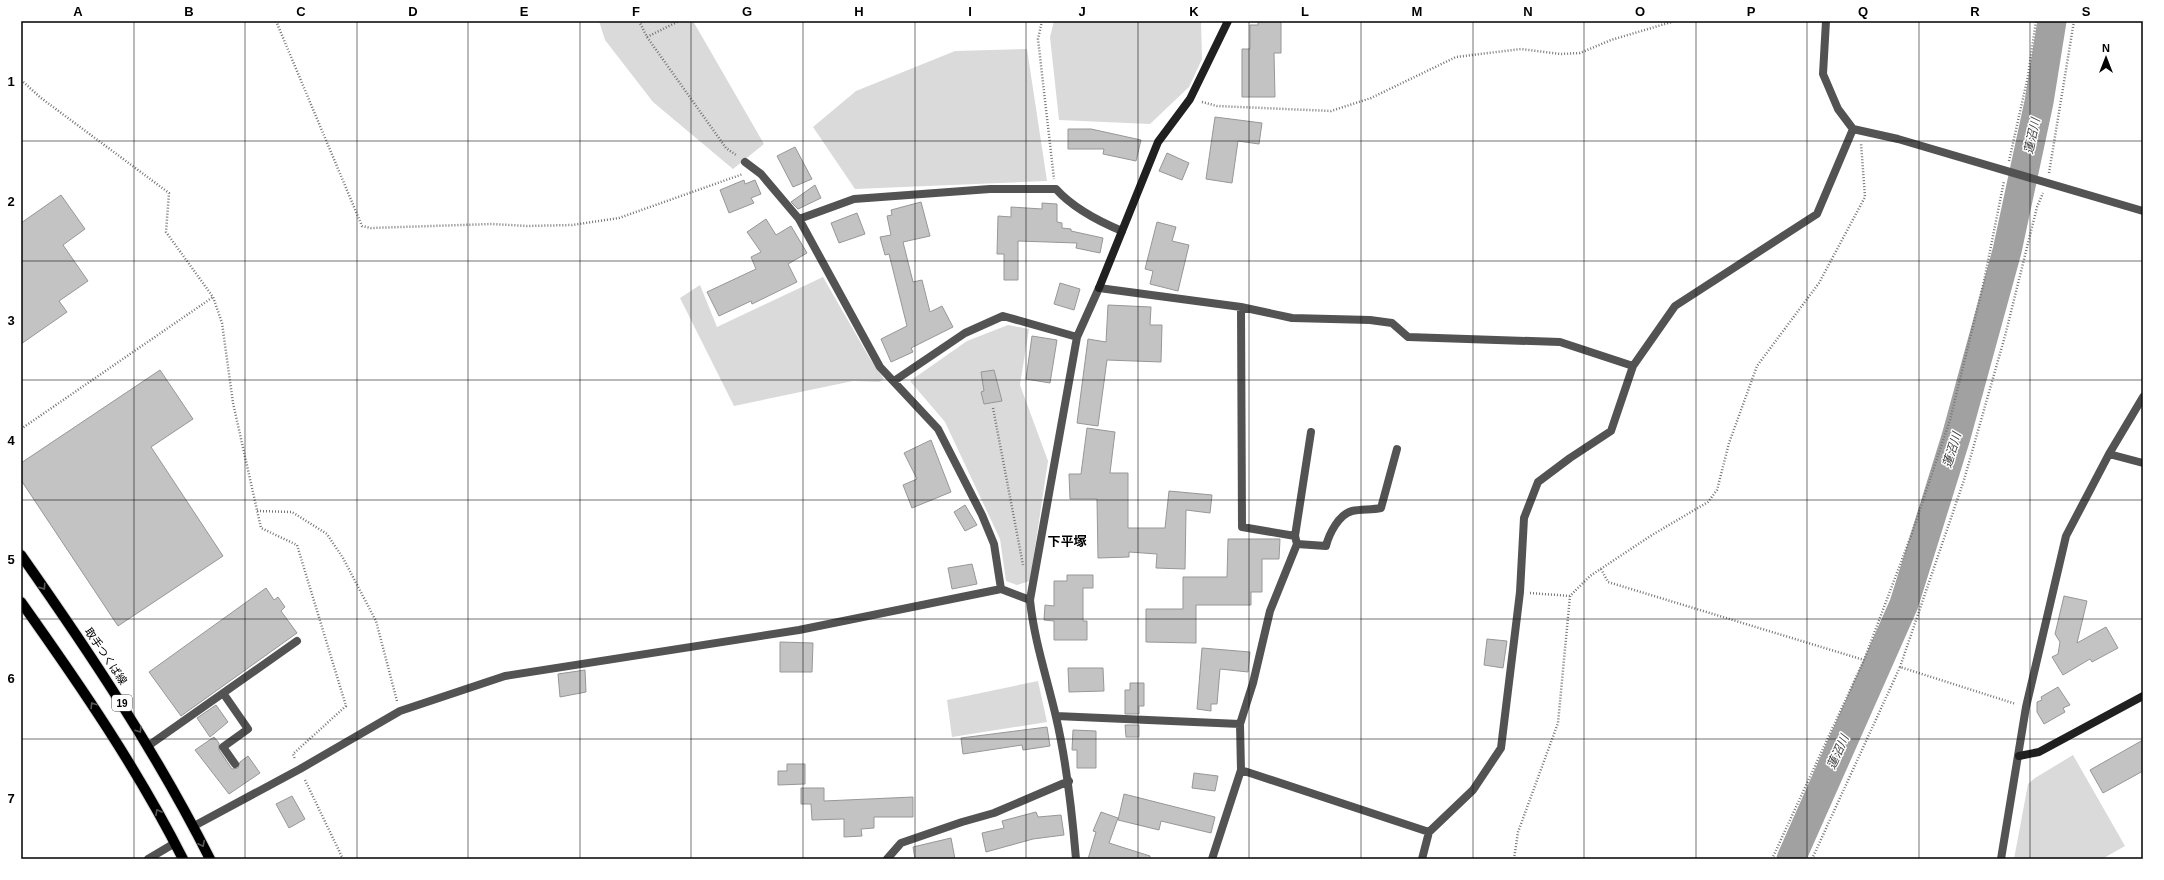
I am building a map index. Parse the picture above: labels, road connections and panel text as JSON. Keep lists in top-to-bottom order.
{
  "streets": {
    "main road": ["取手つくば線", "19"]
  },
  "districts": ["下平塚"],
  "water": ["蓮沼川"],
  "north": "top",
  "grid": {
    "columns": [
      "A",
      "B",
      "C",
      "D",
      "E",
      "F",
      "G",
      "H",
      "I",
      "J",
      "K",
      "L",
      "M",
      "N",
      "O",
      "P",
      "Q",
      "R",
      "S"
    ],
    "rows": [
      "1",
      "2",
      "3",
      "4",
      "5",
      "6",
      "7"
    ]
  }
}
